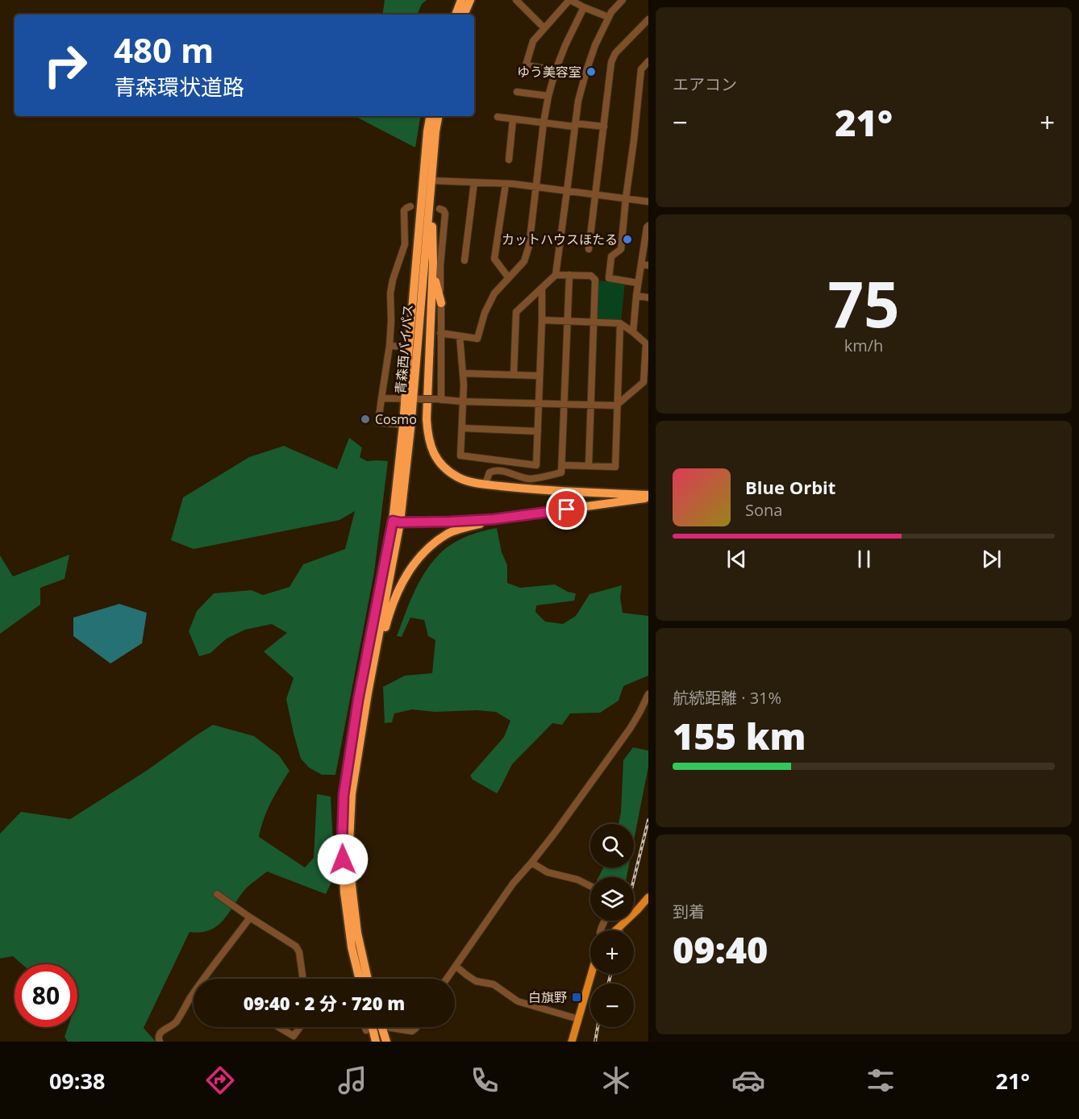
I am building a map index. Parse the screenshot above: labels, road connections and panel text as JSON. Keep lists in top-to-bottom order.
{
  "streets": {
    "highway": ["青森西バイパス"]
  },
  "places": {
    "other": ["ゆう美容室", "カットハウスほたる", "Cosmo"],
    "transit": ["白旗野"]
  },
  "page": {
    "tile": [
      "エアコン",
      ["75", "km/h"],
      ["航続距離 · 31%", "155 km"],
      ["到着", "09:40"]
    ],
    "turn": ["480 m", "青森環状道路"],
    "heat": ["−", "21°", "+"],
    "song": ["Blue Orbit", "Sona"],
    "map_buttons": ["+", "−"],
    "limit": "80",
    "trip": "09:40 · 2 分 · 720 m",
    "tabs": ["09:38", "21°"]
  }
}
